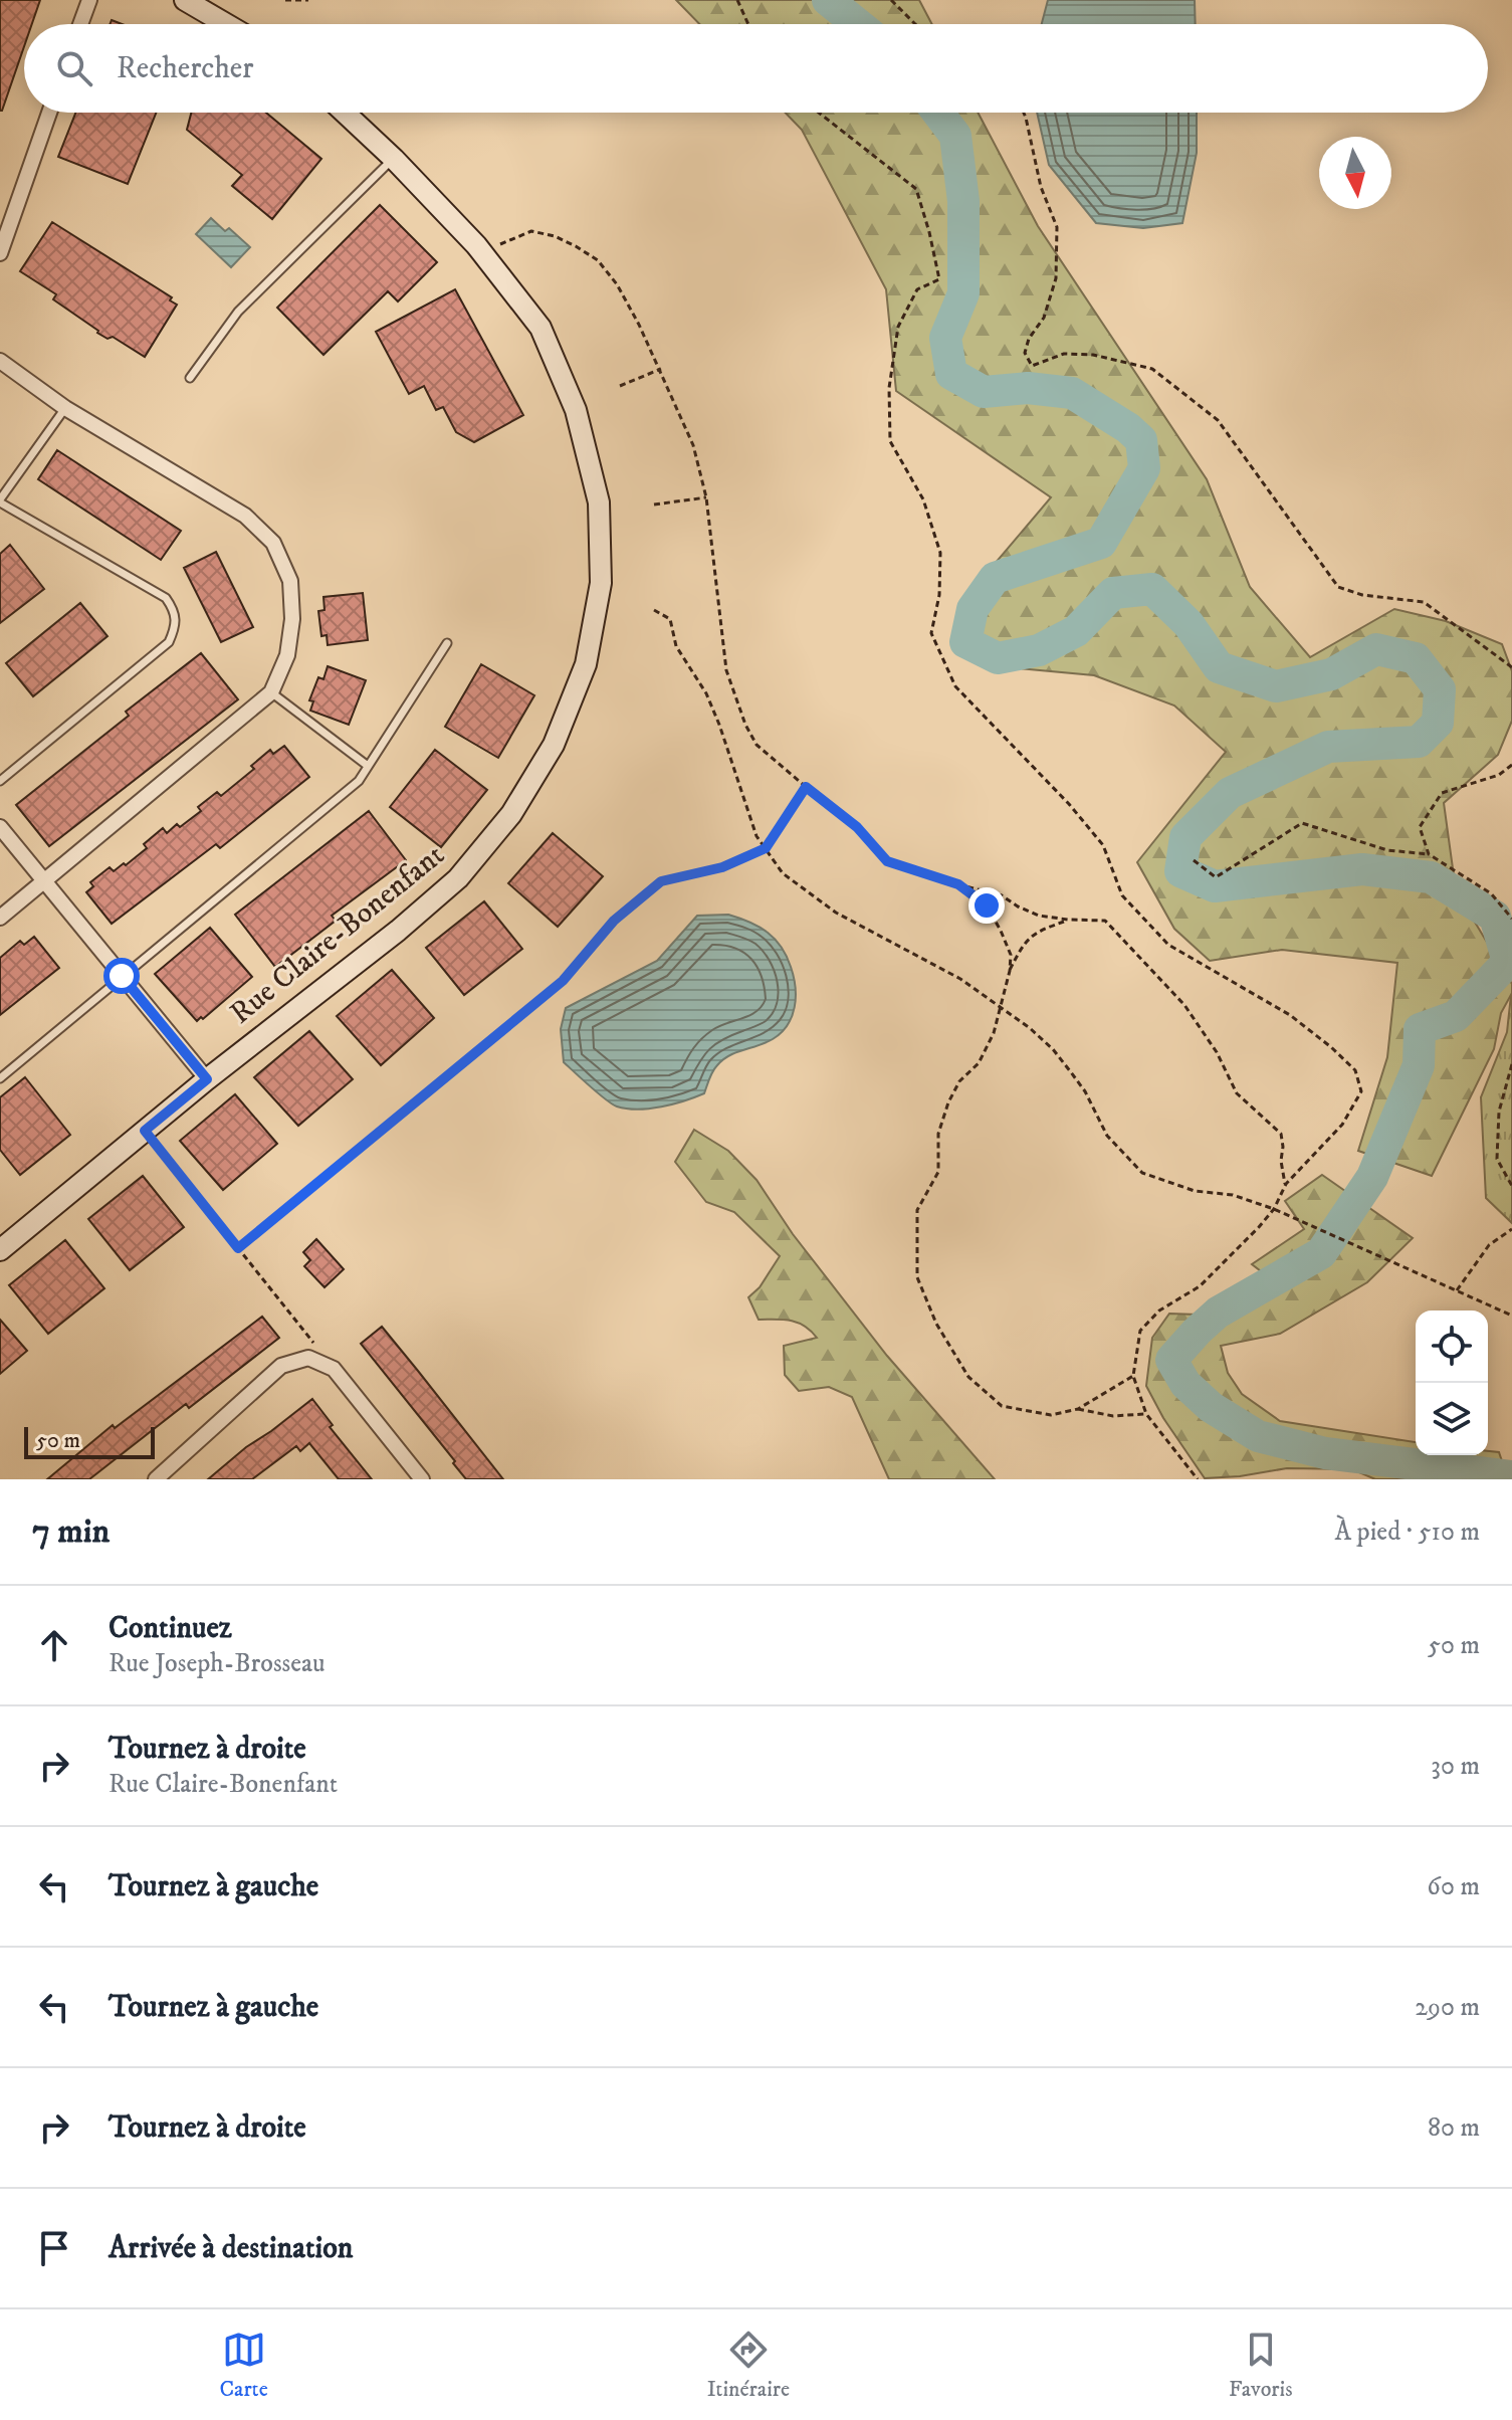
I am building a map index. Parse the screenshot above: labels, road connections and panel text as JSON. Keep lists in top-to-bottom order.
{
  "streets": {
    "street": ["Rue Claire-Bonenfant"]
  },
  "scale_bar": "50 m",
  "north": "bottom",
  "page": {
    "search": "Rechercher",
    "scale": "50 m",
    "heading": ["7 min", "À pied · 510 m"],
    "list": [
      ["Continuez", "Rue Joseph-Brosseau", "50 m"],
      ["Tournez à droite", "Rue Claire-Bonenfant", "30 m"],
      ["Tournez à gauche", "60 m"],
      ["Tournez à gauche", "290 m"],
      ["Tournez à droite", "80 m"],
      "Arrivée à destination"
    ],
    "nav": ["Carte", "Itinéraire", "Favoris"]
  }
}
